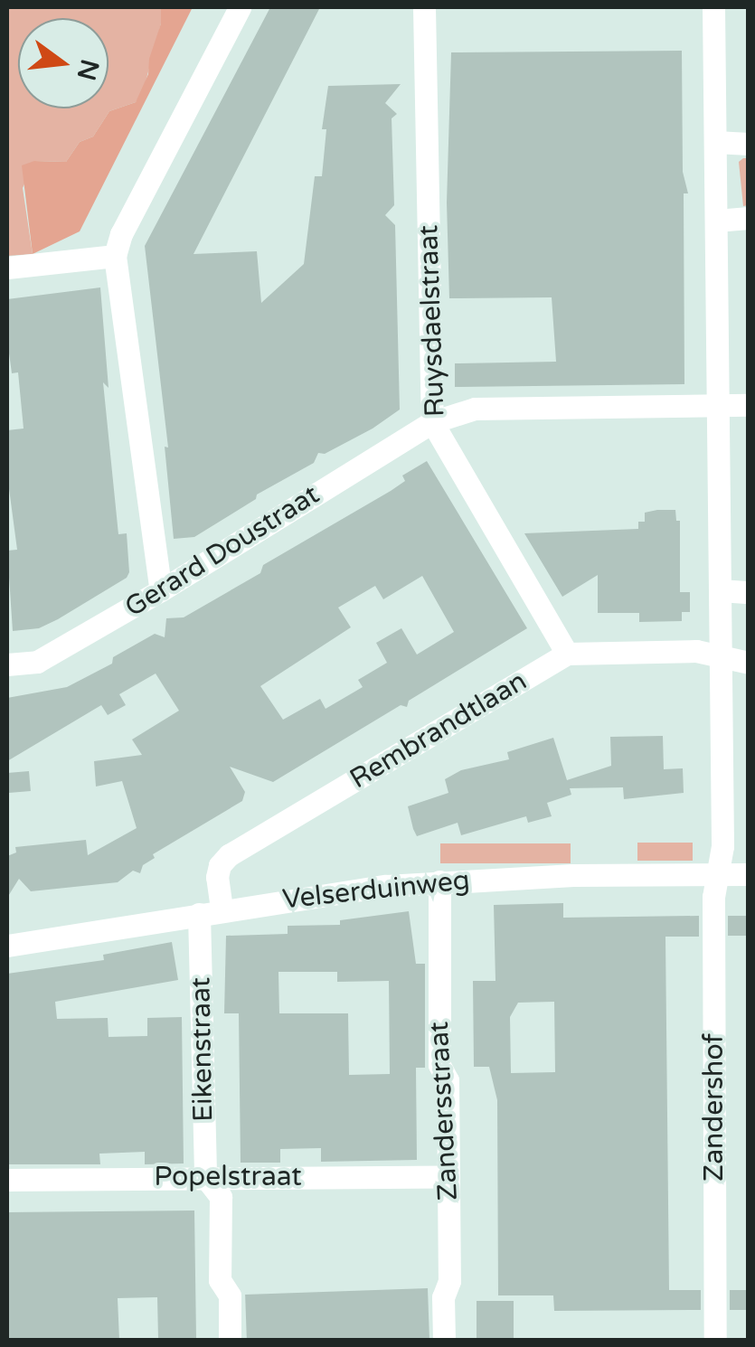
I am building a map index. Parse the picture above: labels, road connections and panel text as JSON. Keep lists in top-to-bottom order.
{
  "streets": {
    "street": [
      "Ruysdaelstraat",
      "Gerard Doustraat",
      "Rembrandtlaan",
      "Velserduinweg",
      "Eikenstraat",
      "Zandershof",
      "Zandersstraat",
      "Popelstraat"
    ]
  },
  "crossings": [
    ["Ruysdaelstraat", "Gerard Doustraat"],
    ["Ruysdaelstraat", "Rembrandtlaan"],
    ["Gerard Doustraat", "Zandershof"],
    ["Rembrandtlaan", "Velserduinweg"],
    ["Rembrandtlaan", "Eikenstraat"],
    ["Rembrandtlaan", "Zandershof"],
    ["Velserduinweg", "Eikenstraat"],
    ["Velserduinweg", "Zandershof"],
    ["Velserduinweg", "Zandersstraat"],
    ["Eikenstraat", "Popelstraat"],
    ["Zandersstraat", "Popelstraat"]
  ],
  "north": "right"
}
